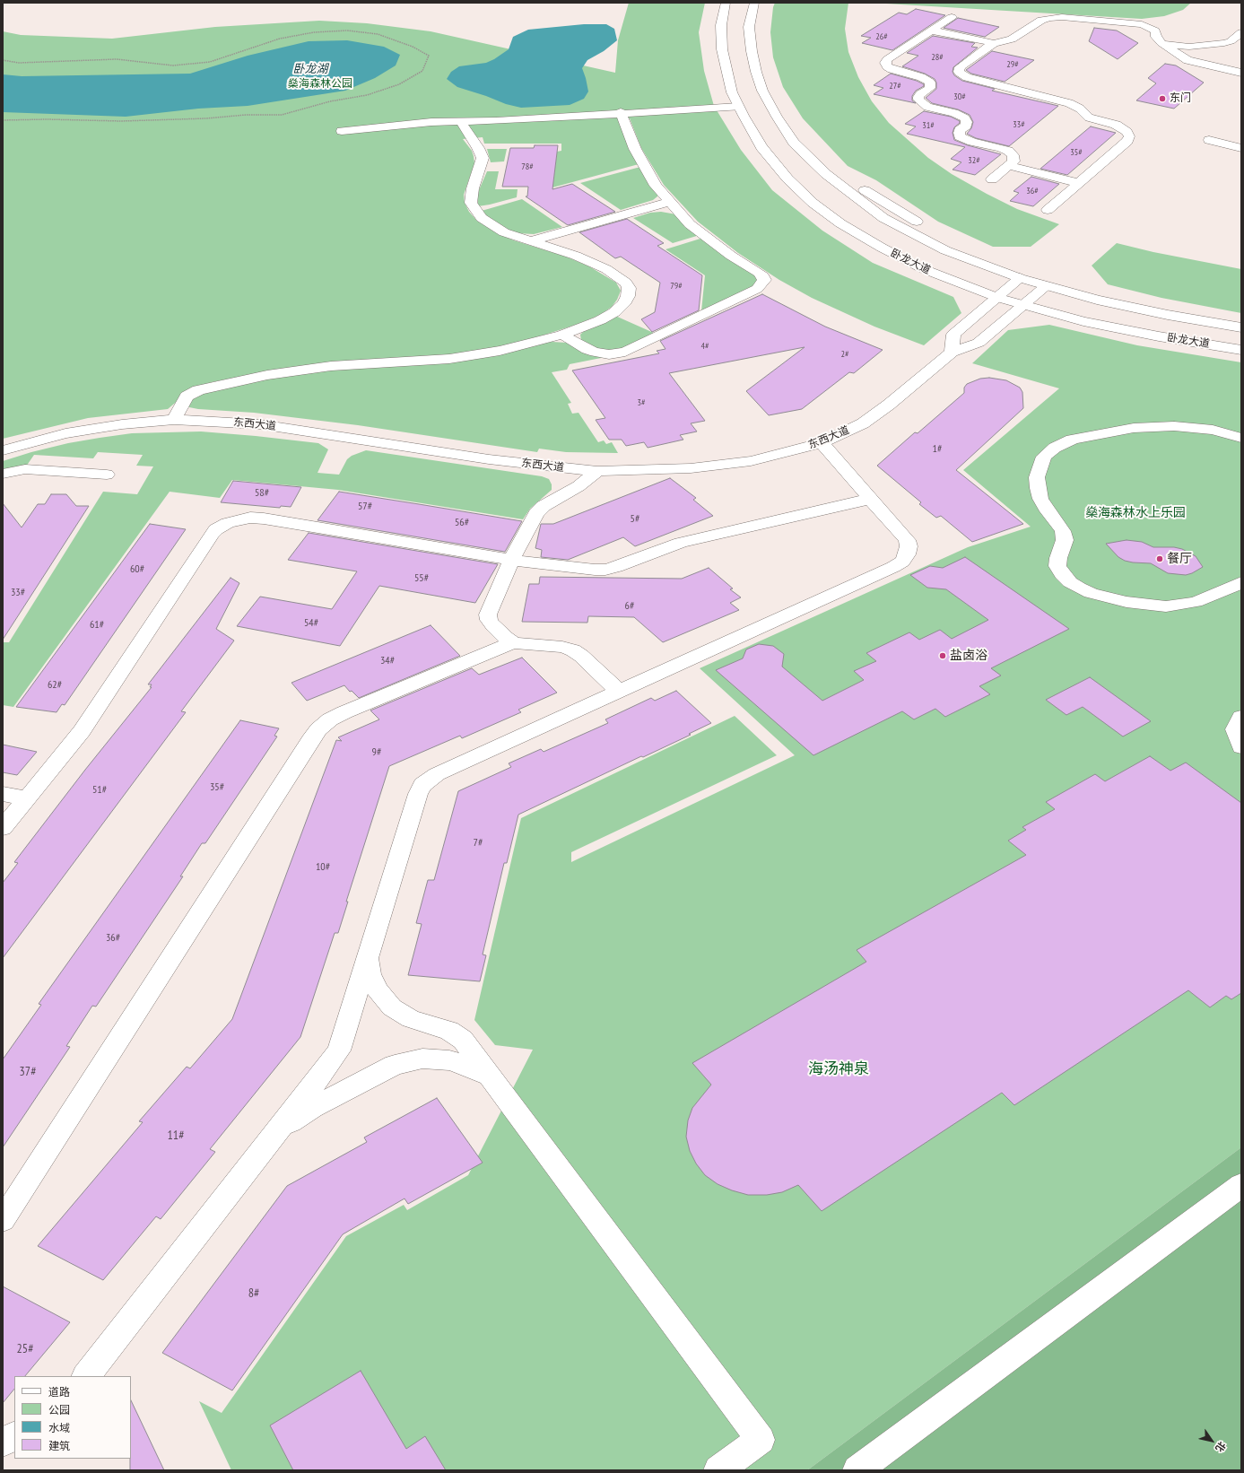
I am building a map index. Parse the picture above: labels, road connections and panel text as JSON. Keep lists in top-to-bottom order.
{
  "streets": {
    "main road": ["卧龙大道", "东西大道"]
  },
  "crossings": [
    ["卧龙大道", "东西大道"]
  ],
  "water": ["卧龙湖"],
  "parks": ["燊海森林公园", "燊海森林水上乐园", "海汤神泉"],
  "places": ["东门", "餐厅", "盐卤浴"],
  "house_numbers": [
    "26#",
    "28#",
    "29#",
    "27#",
    "30#",
    "33#",
    "31#",
    "35#",
    "32#",
    "78#",
    "36#",
    "79#",
    "4#",
    "2#",
    "3#",
    "1#",
    "58#",
    "57#",
    "5#",
    "56#",
    "60#",
    "55#",
    "33#",
    "6#",
    "54#",
    "61#",
    "34#",
    "62#",
    "9#",
    "35#",
    "51#",
    "7#",
    "10#",
    "36#",
    "37#",
    "11#",
    "8#",
    "25#"
  ],
  "legend": [
    "道路",
    "公园",
    "水域",
    "建筑"
  ],
  "north": "bottom right"
}
